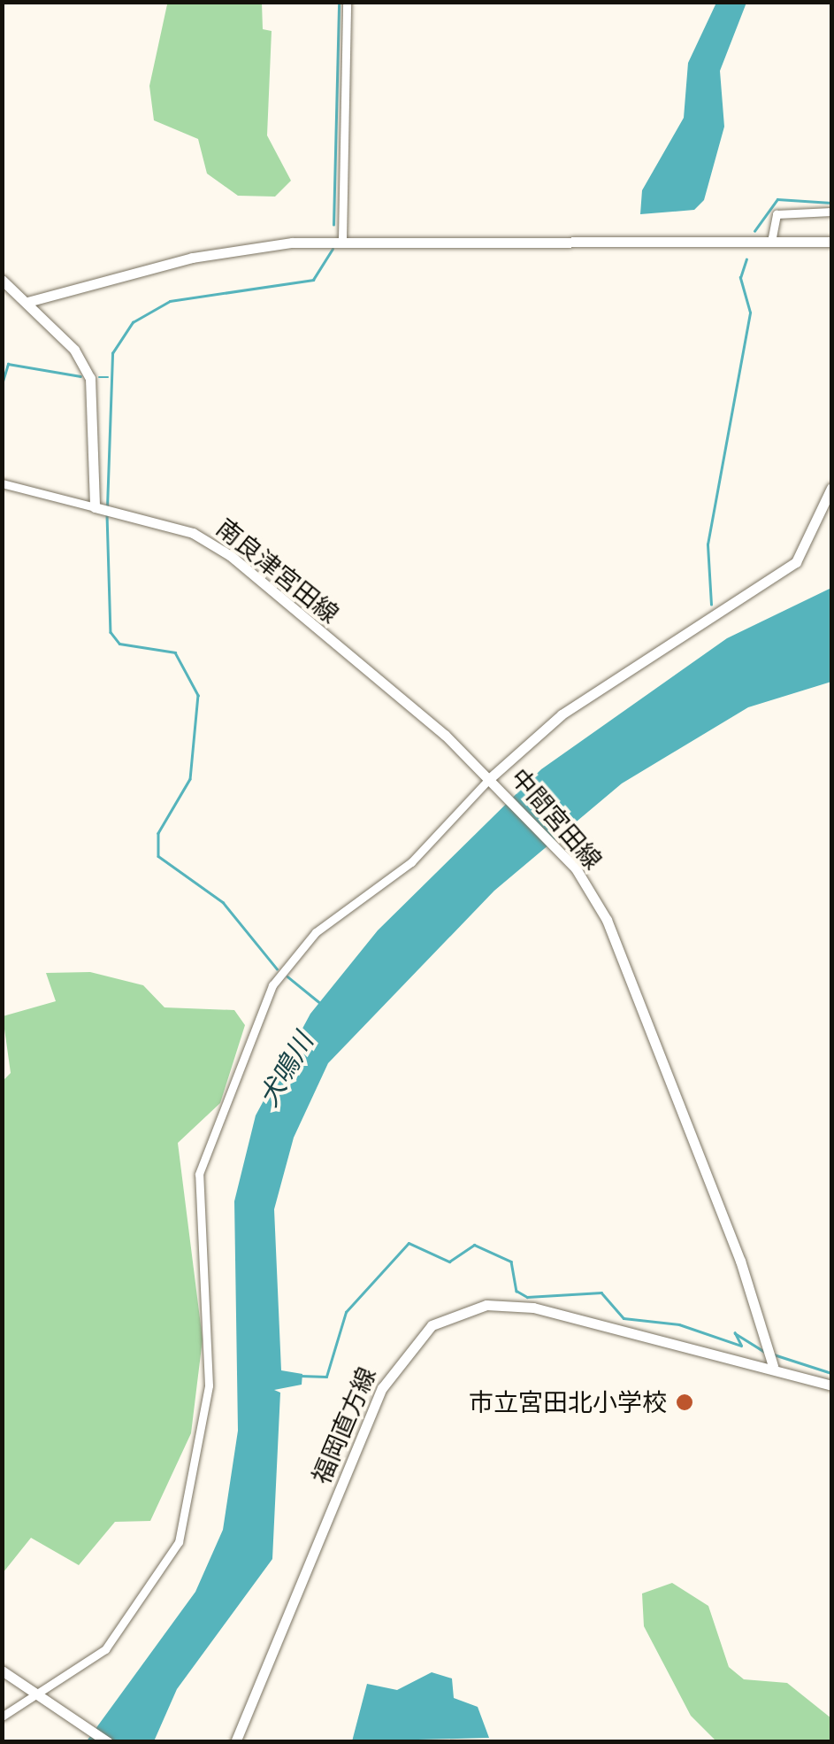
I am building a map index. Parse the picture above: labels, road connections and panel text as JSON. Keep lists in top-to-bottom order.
{
  "streets": {
    "main road": ["南良津宮田線", "中間宮田線", "福岡直方線"]
  },
  "crossings": [
    ["南良津宮田線", "中間宮田線"],
    ["中間宮田線", "福岡直方線"]
  ],
  "water": ["犬鳴川"],
  "places": ["市立宮田北小学校"]
}
